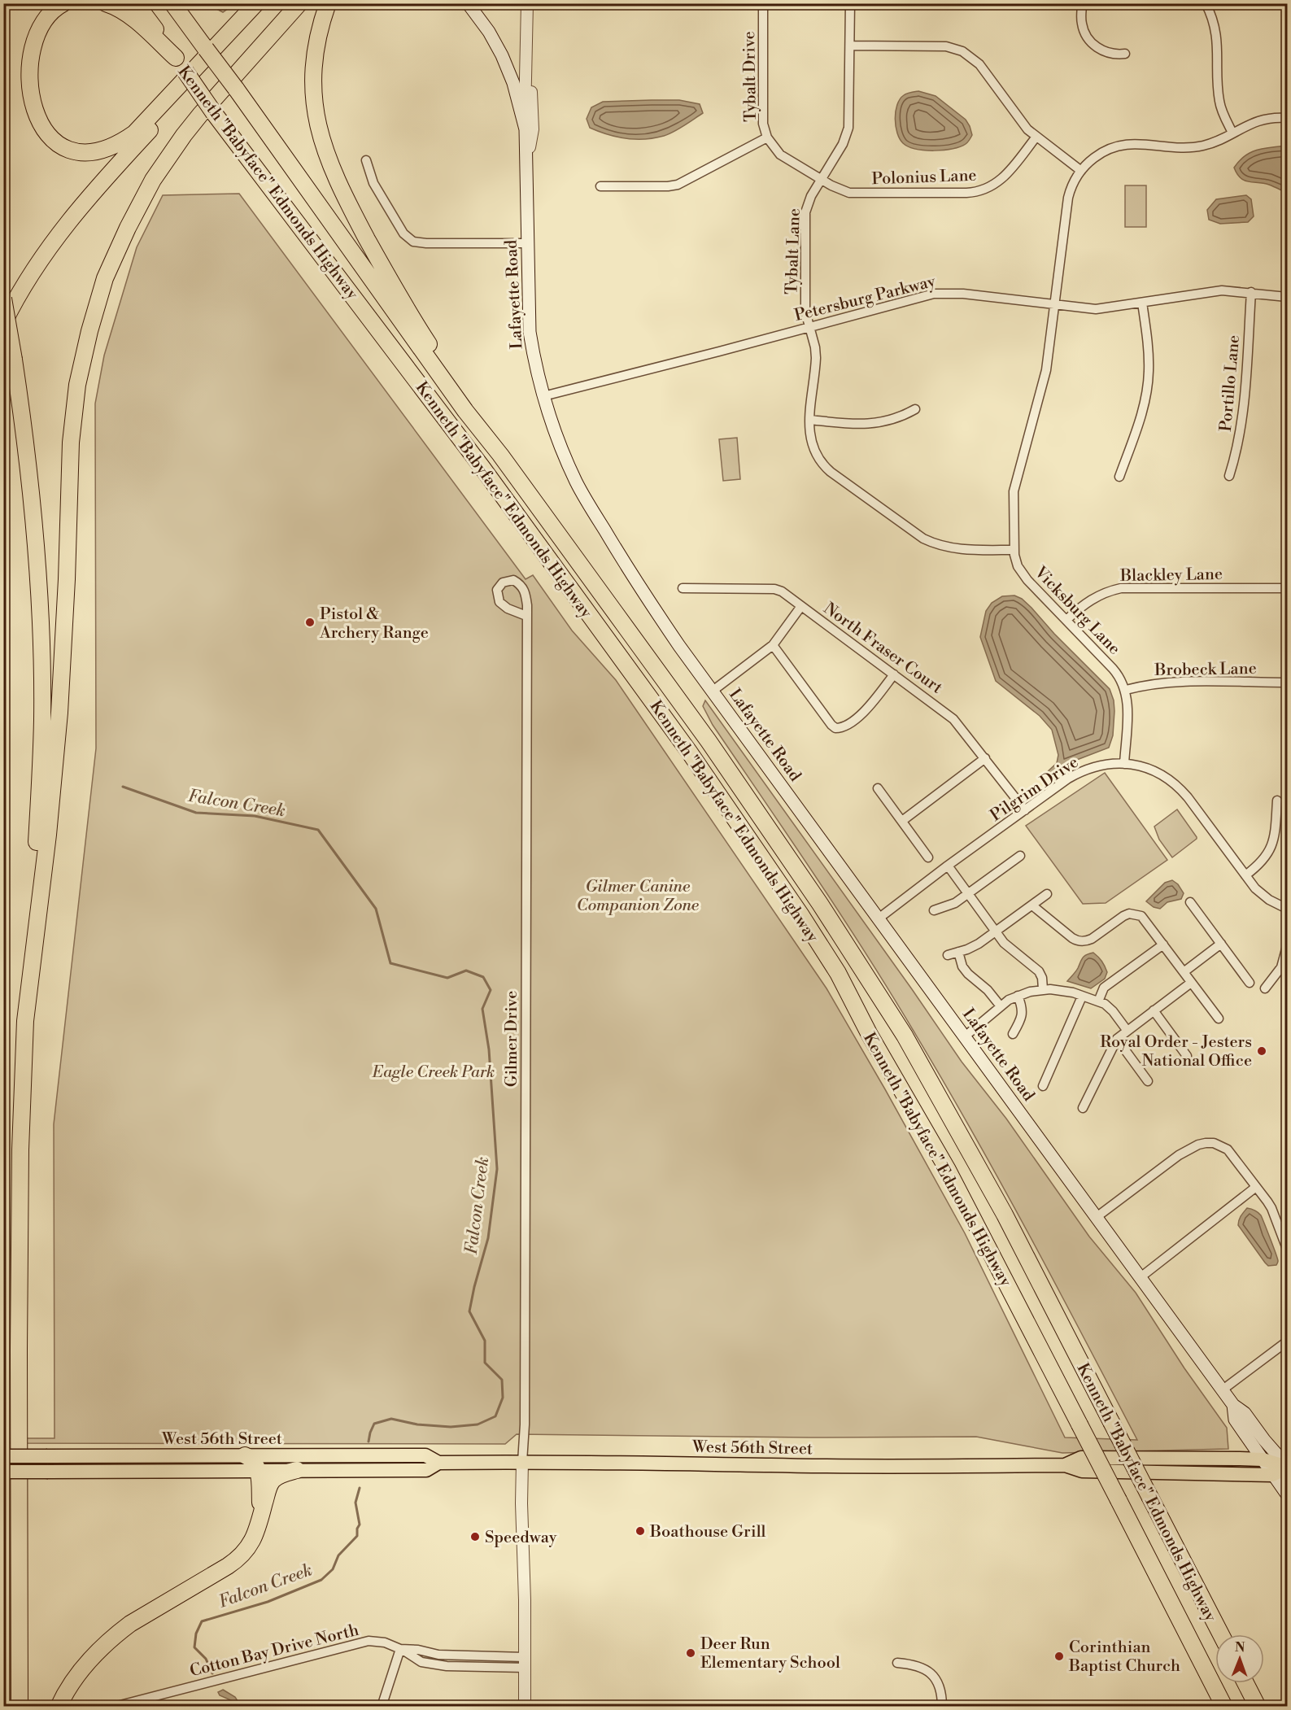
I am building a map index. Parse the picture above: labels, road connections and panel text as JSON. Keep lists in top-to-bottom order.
{
  "streets": {
    "highway": ["Kenneth \"Babyface\" Edmonds Highway"],
    "main road": ["Lafayette Road", "West 56th Street"],
    "street": [
      "Tybalt Drive",
      "Polonius Lane",
      "Tybalt Lane",
      "Petersburg Parkway",
      "Portillo Lane",
      "Blackley Lane",
      "Vicksburg Lane",
      "North Fraser Court",
      "Brobeck Lane",
      "Pilgrim Drive",
      "Gilmer Drive",
      "Cotton Bay Drive North"
    ]
  },
  "crossings": [
    ["Tybalt Drive", "Polonius Lane"],
    ["Tybalt Drive", "Tybalt Lane"],
    ["Polonius Lane", "Tybalt Lane"],
    ["Tybalt Lane", "Petersburg Parkway"],
    ["Tybalt Lane", "Vicksburg Lane"],
    ["Lafayette Road", "Petersburg Parkway"],
    ["Lafayette Road", "Pilgrim Drive"],
    ["Lafayette Road", "West 56th Street"],
    ["Petersburg Parkway", "Portillo Lane"],
    ["Petersburg Parkway", "Vicksburg Lane"],
    ["Blackley Lane", "Vicksburg Lane"],
    ["Vicksburg Lane", "Brobeck Lane"],
    ["Vicksburg Lane", "Pilgrim Drive"],
    ["North Fraser Court", "Pilgrim Drive"],
    ["Gilmer Drive", "West 56th Street"]
  ],
  "water": ["Falcon Creek"],
  "parks": ["Gilmer Canine Companion Zone", "Eagle Creek Park"],
  "places": [
    "Pistol & Archery Range",
    "Royal Order - Jesters National Office",
    "Boathouse Grill",
    "Speedway",
    "Deer Run Elementary School",
    "Corinthian Baptist Church"
  ],
  "north": "top"
}
